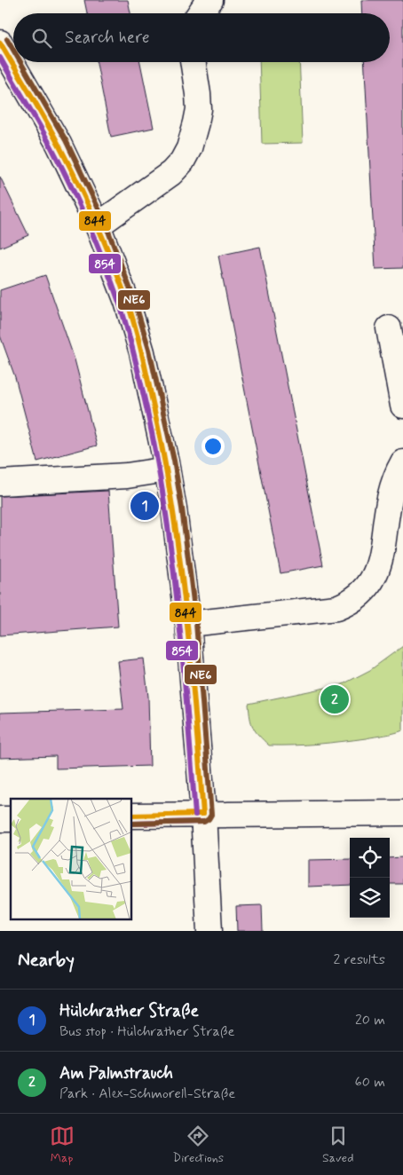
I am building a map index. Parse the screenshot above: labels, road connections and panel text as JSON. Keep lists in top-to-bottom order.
{
  "lines": ["transit line NE6", "transit line 844", "transit line 854"],
  "page": {
    "search": "Search here",
    "pins": ["1", "2"],
    "heading": ["Nearby", "2 results"],
    "list": [
      {
        "mark": "1",
        "name": "Hülchrather Straße",
        "note": "Bus stop · Hülchrather Straße",
        "value": "20 m"
      },
      {
        "mark": "2",
        "name": "Am Palmstrauch",
        "note": "Park · Alex-Schmorell-Straße",
        "value": "60 m"
      }
    ],
    "nav": ["Map", "Directions", "Saved"]
  }
}
